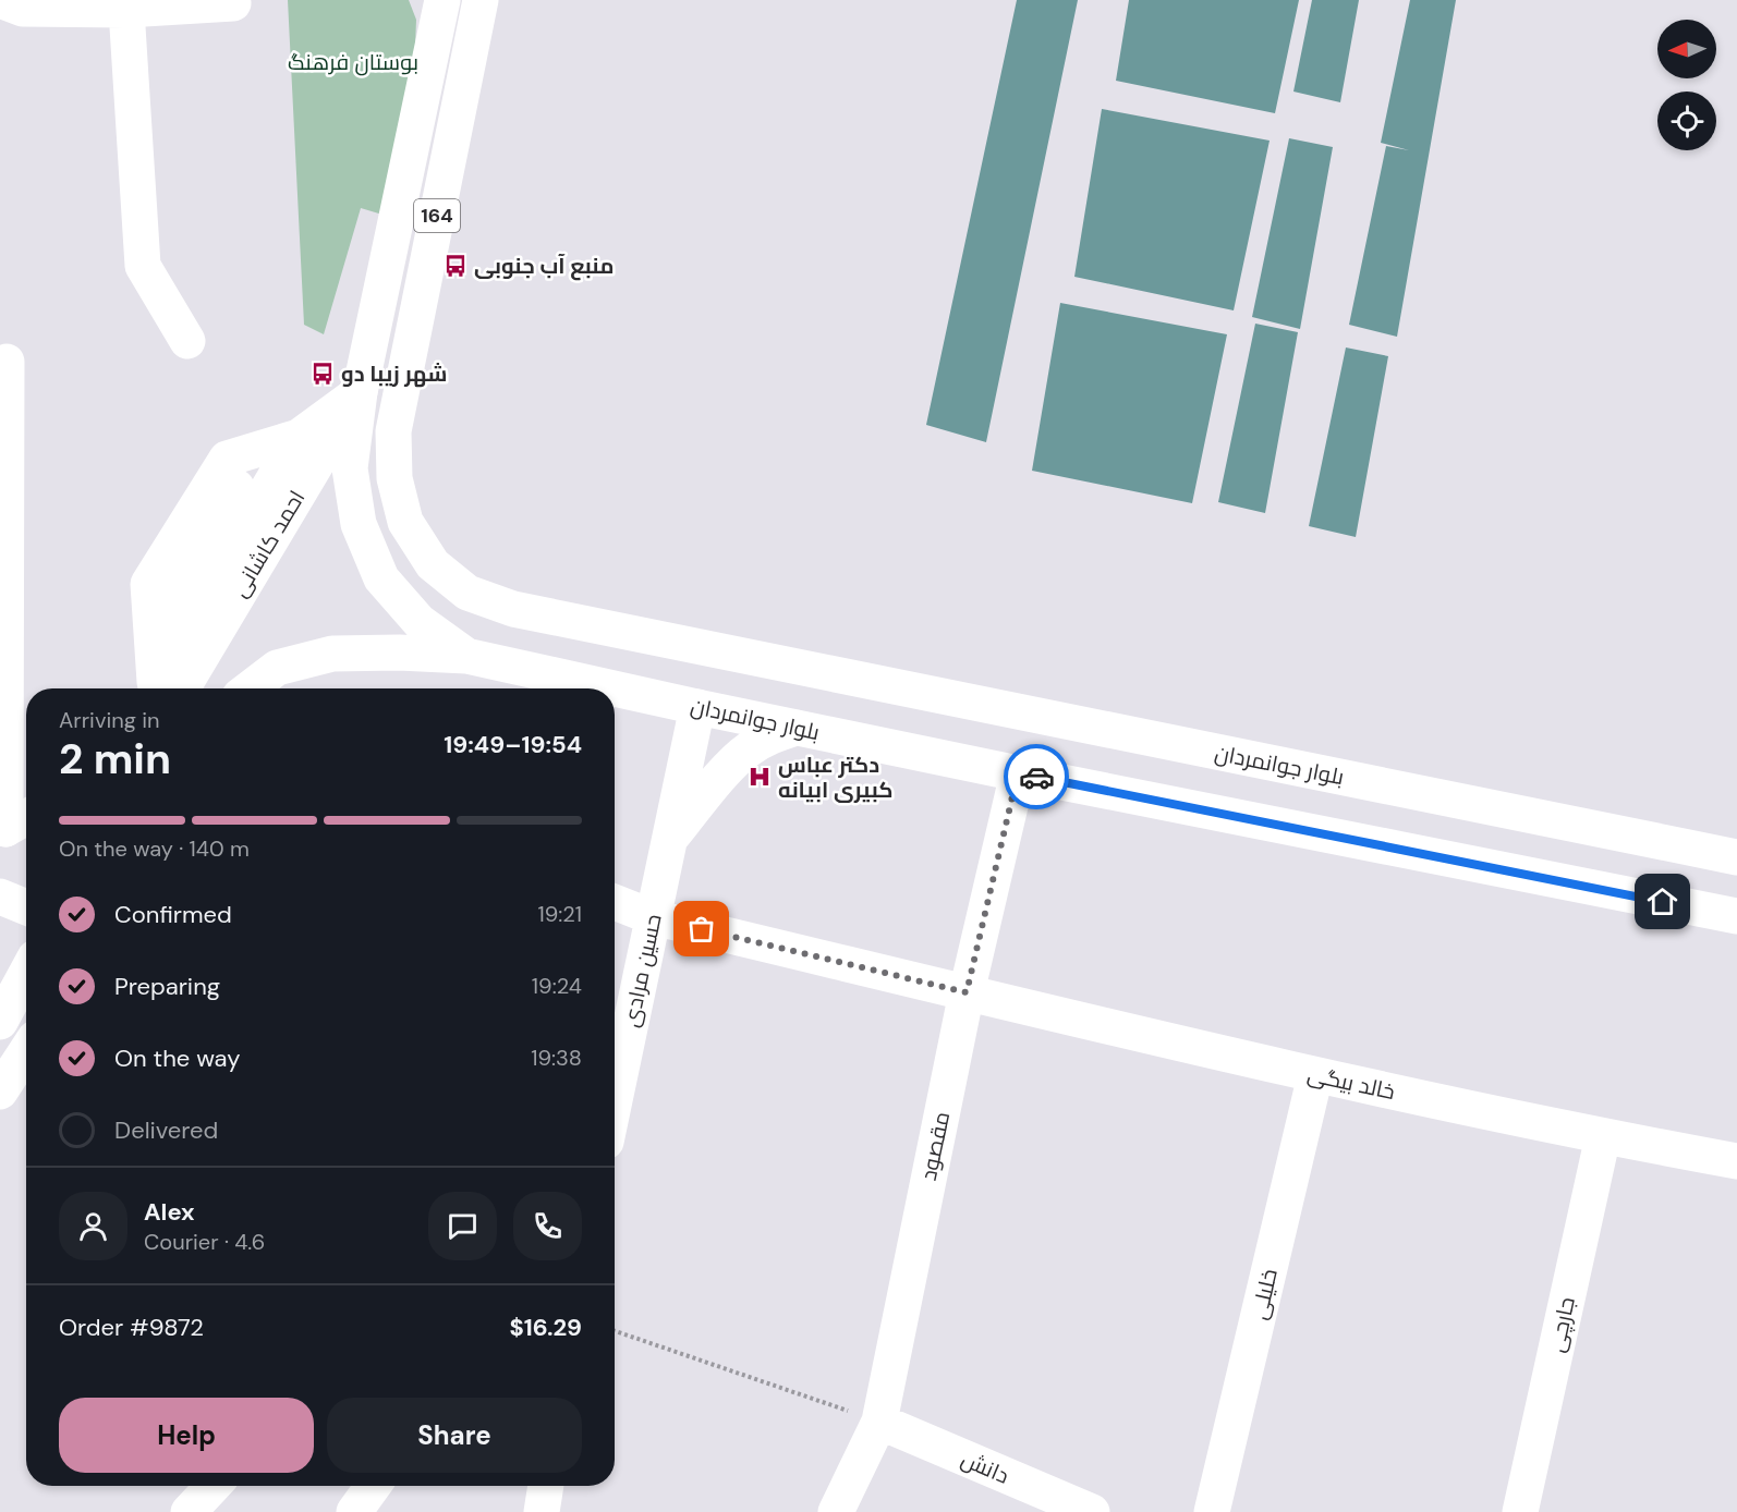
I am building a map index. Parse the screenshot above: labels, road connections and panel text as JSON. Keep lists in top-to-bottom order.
{
  "streets": {
    "street": [
      "164",
      "احمد کاشانی",
      "بلوار جوانمردان",
      "حسین مرادی",
      "خالد بیگی",
      "مقصود",
      "خلیلی",
      "جارچی",
      "دانش"
    ]
  },
  "crossings": [
    ["164", "احمد کاشانی"],
    ["بلوار جوانمردان", "حسین مرادی"],
    ["بلوار جوانمردان", "مقصود"],
    ["حسین مرادی", "خالد بیگی"],
    ["خالد بیگی", "مقصود"],
    ["خالد بیگی", "خلیلی"],
    ["خالد بیگی", "جارچی"],
    ["مقصود", "دانش"]
  ],
  "parks": ["بوستان فرهنگ"],
  "places": {
    "bus stop": ["منبع آب جنوبی", "شهر زیبا دو"],
    "hospital": ["دکتر عباس کبیری ابیانه"]
  },
  "north": "left",
  "page": {
    "heading": ["2 min", "Arriving in", "19:49–19:54"],
    "panel": [
      "Alex",
      "Courier · 4.6",
      "Order #9872",
      "$16.29"
    ],
    "bar": "On the way · 140 m",
    "list": [
      ["Confirmed", "19:21"],
      ["Preparing", "19:24"],
      ["On the way", "19:38"],
      "Delivered"
    ],
    "buttons": ["Help", "Share"]
  }
}
